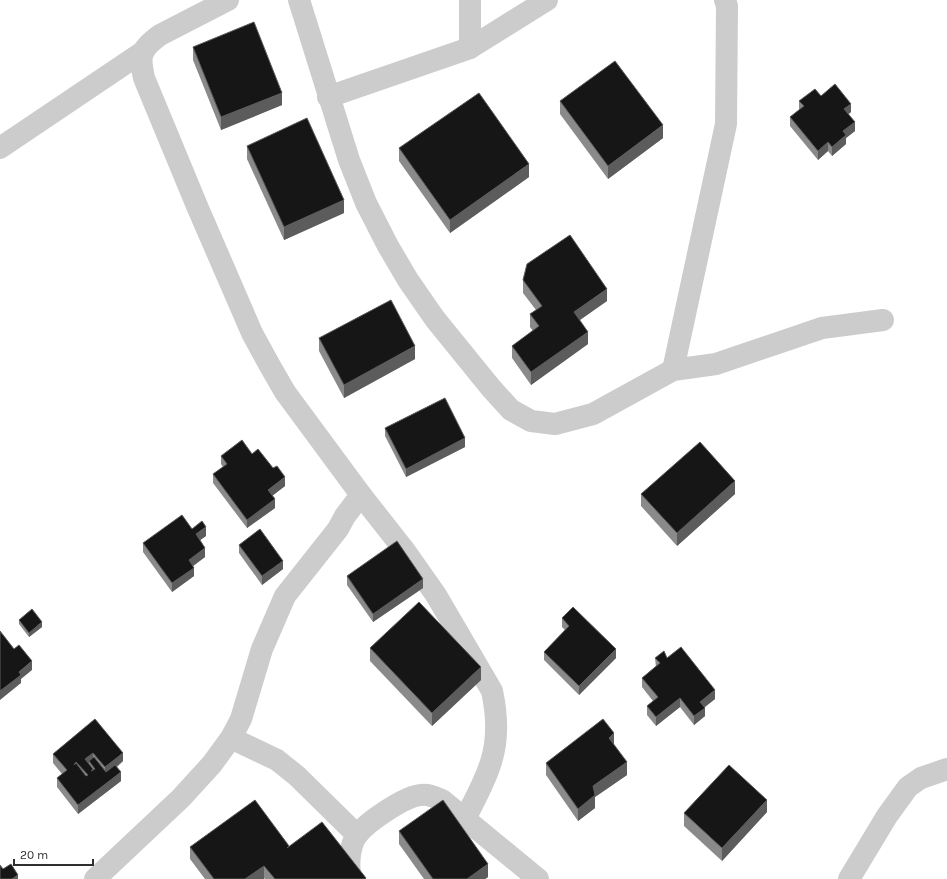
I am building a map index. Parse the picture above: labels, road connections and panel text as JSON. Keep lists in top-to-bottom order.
{
  "scale_bar": "20 m"
}
